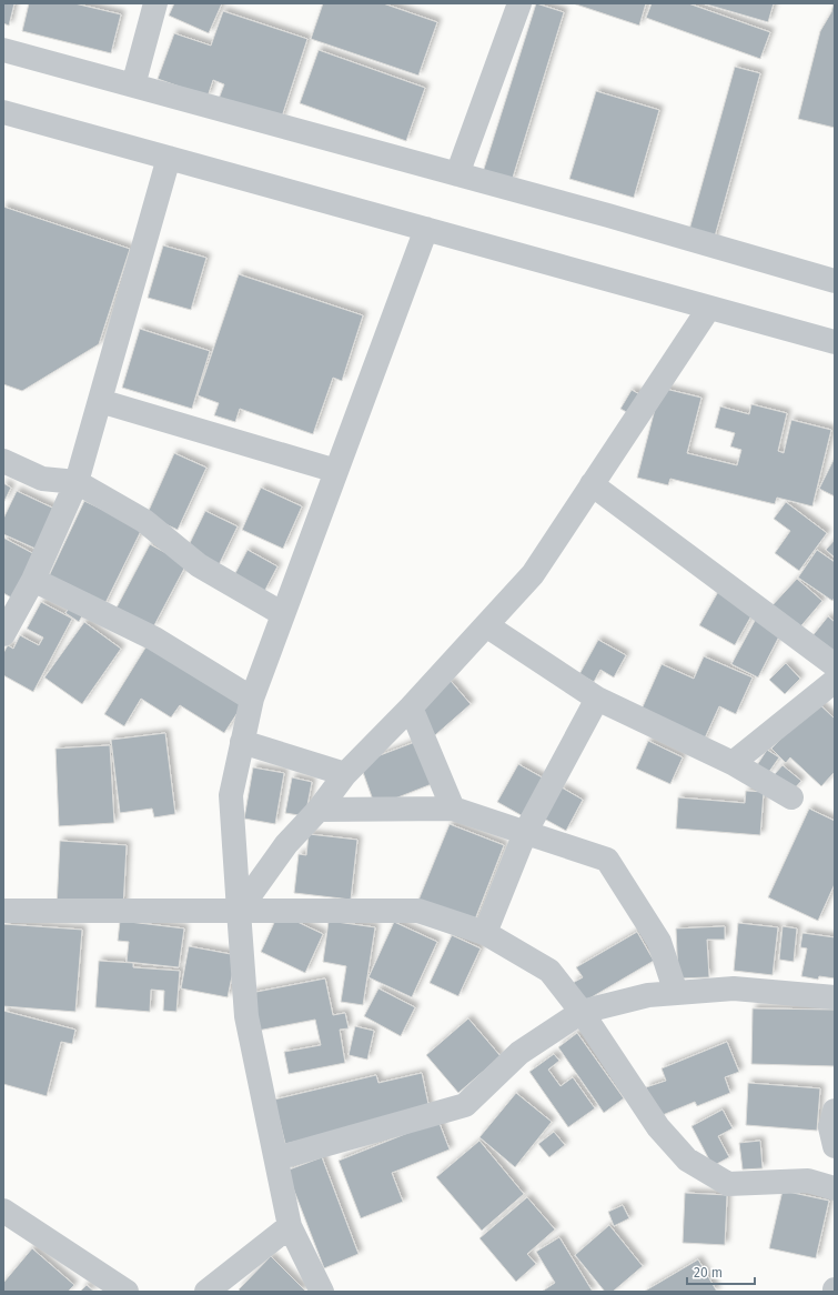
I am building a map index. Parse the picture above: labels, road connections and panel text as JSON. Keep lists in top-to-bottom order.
{
  "scale_bar": "20 m"
}
